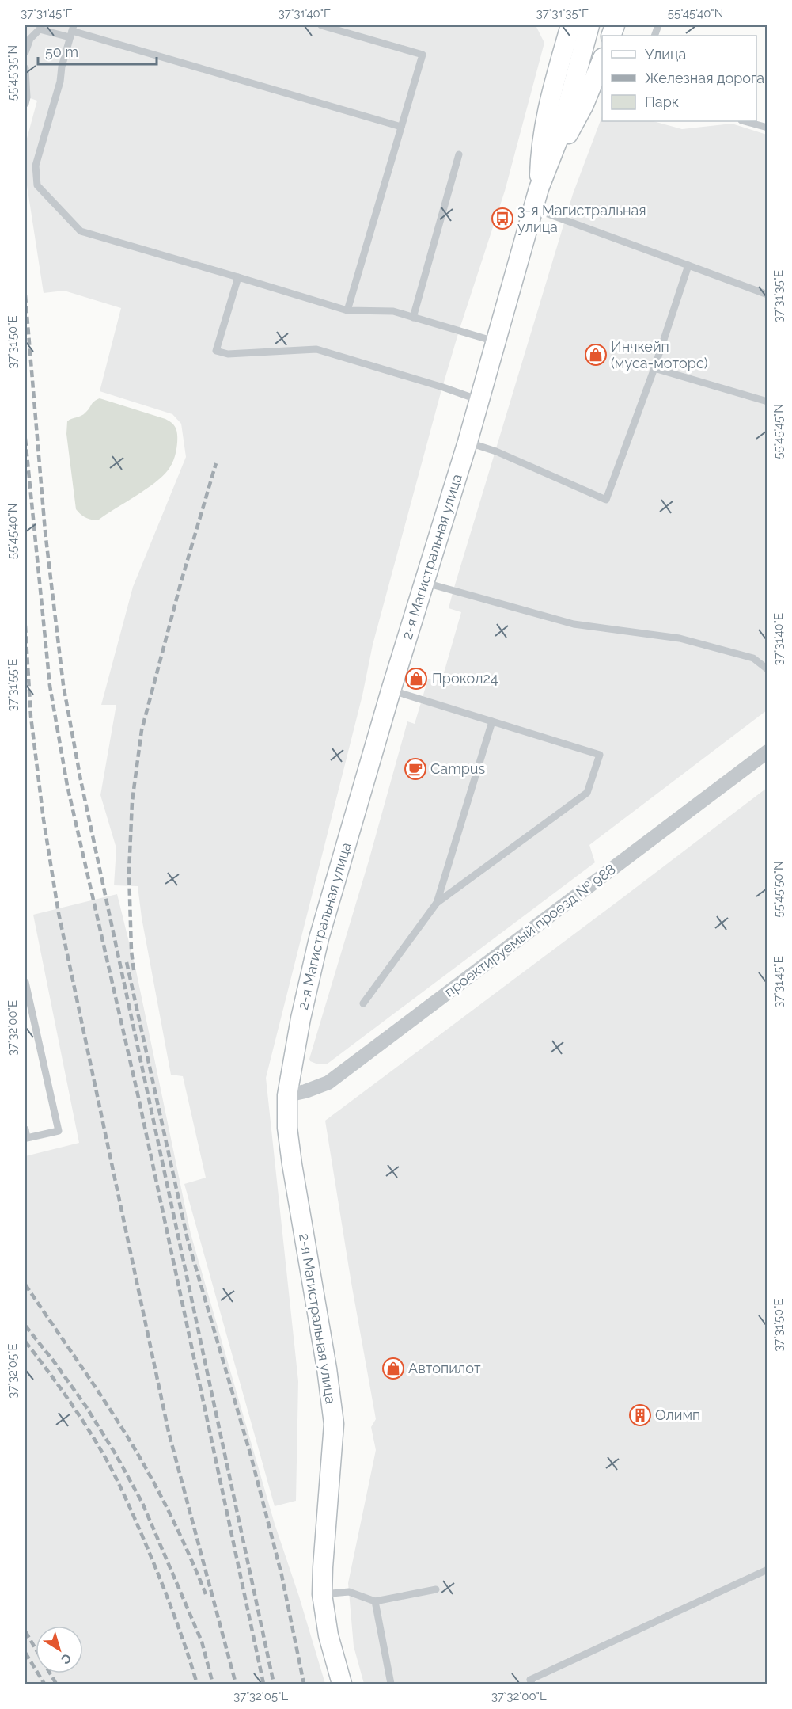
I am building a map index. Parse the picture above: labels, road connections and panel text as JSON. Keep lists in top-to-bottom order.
{
  "streets": {
    "street": ["2-я Магистральная улица", "проектируемый проезд № 988"]
  },
  "crossings": [
    ["2-я Магистральная улица", "проектируемый проезд № 988"]
  ],
  "places": {
    "bus stop": ["3-я Магистральная улица"],
    "shop": ["Инчкейп (муса-моторс)", "Прокол24", "Автопилот"],
    "cafe": ["Campus"],
    "building": ["Олимп"]
  },
  "legend": ["Улица", "Железная дорога", "Парк"],
  "scale_bar": "50 m",
  "north": "bottom right",
  "coordinates": [
    "37°31'45\"E",
    "37°31'40\"E",
    "37°31'35\"E",
    "55°45'40\"N",
    "55°45'35\"N",
    "37°31'50\"E",
    "55°45'45\"N",
    "37°31'55\"E",
    "55°45'50\"N",
    "37°32'00\"E",
    "37°32'05\"E"
  ]
}
